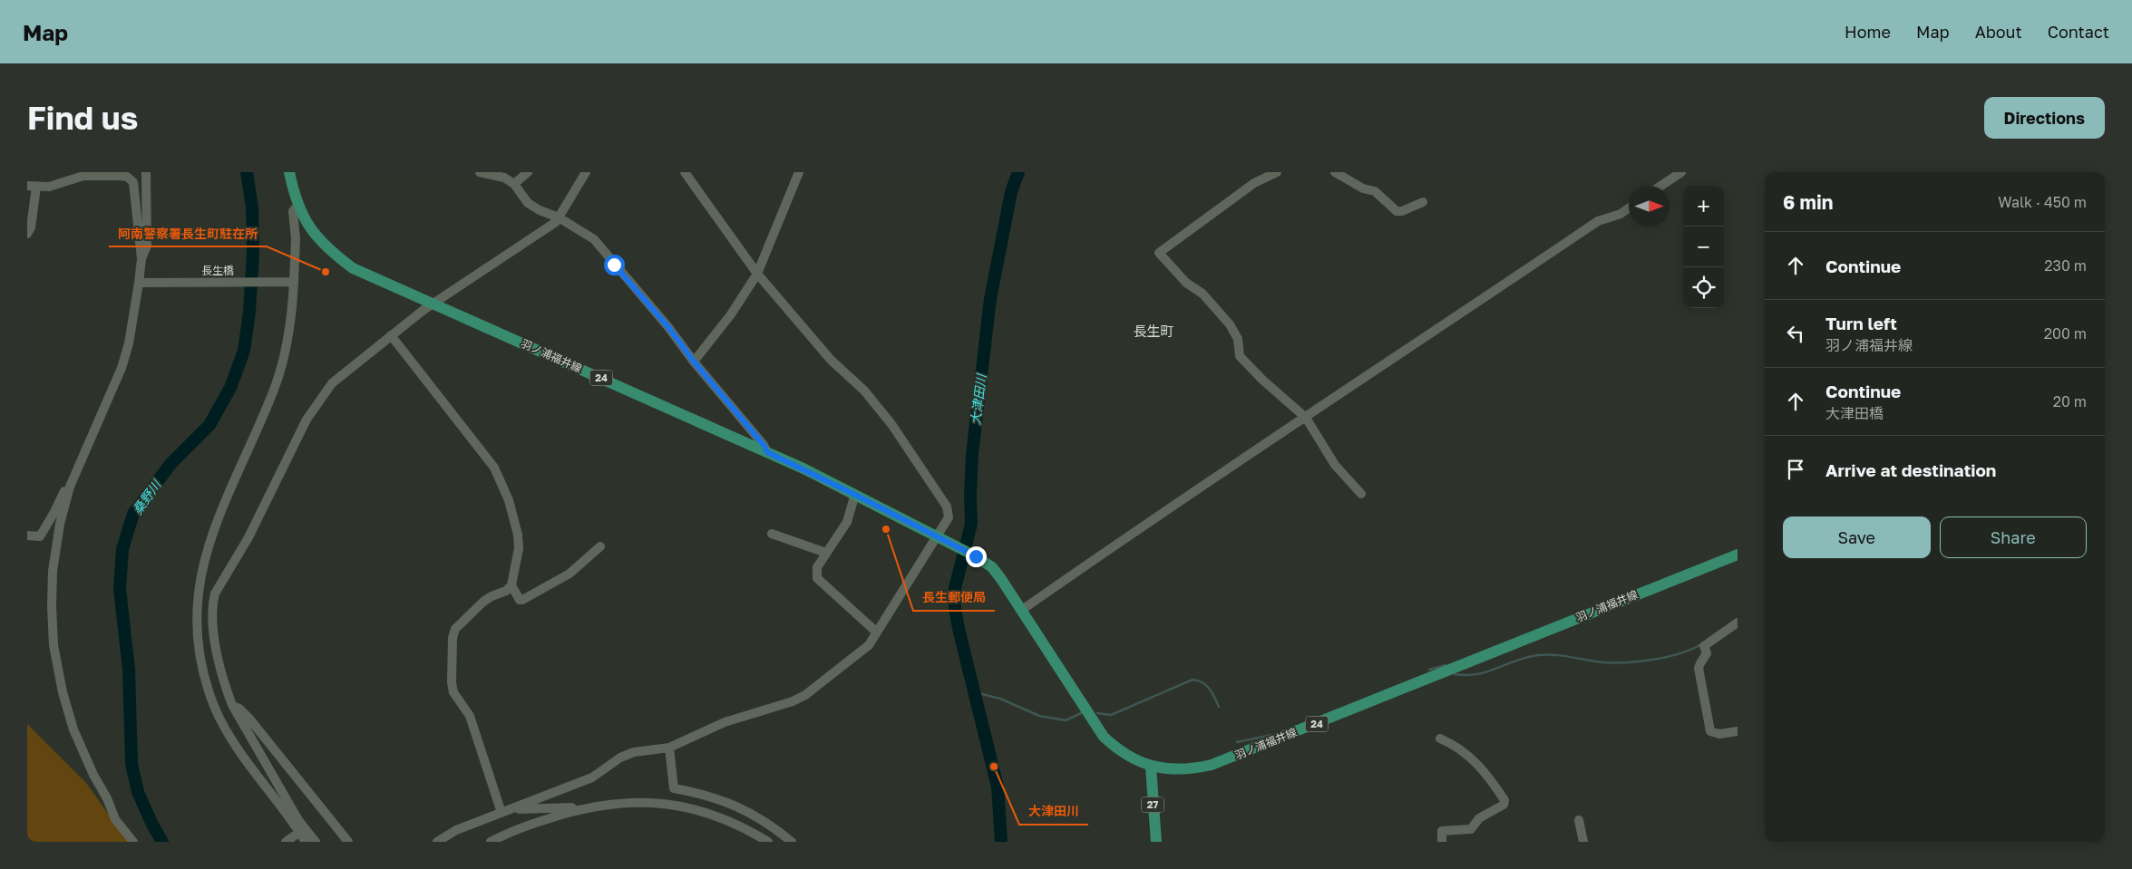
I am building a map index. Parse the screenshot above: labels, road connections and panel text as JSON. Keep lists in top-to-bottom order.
{
  "streets": {
    "main road": ["羽ノ浦福井線", "24", "27"],
    "street": ["長生橋"]
  },
  "crossings": [
    ["羽ノ浦福井線", "27"]
  ],
  "districts": ["長生町"],
  "water": ["大津田川", "桑野川"],
  "places": ["阿南警察署長生町駐在所", "長生郵便局", "大津田川"],
  "north": "right",
  "page": {
    "header": "Map",
    "nav": [
      "Home",
      "Map",
      "About",
      "Contact"
    ],
    "buttons": [
      "Directions",
      ["Save", "Share"]
    ],
    "title": "Find us",
    "heading": ["6 min", "Walk · 450 m"],
    "map_buttons": ["+", "−"],
    "list": [
      ["Continue", "230 m"],
      ["Turn left", "羽ノ浦福井線", "200 m"],
      ["Continue", "大津田橋", "20 m"],
      "Arrive at destination"
    ]
  }
}
